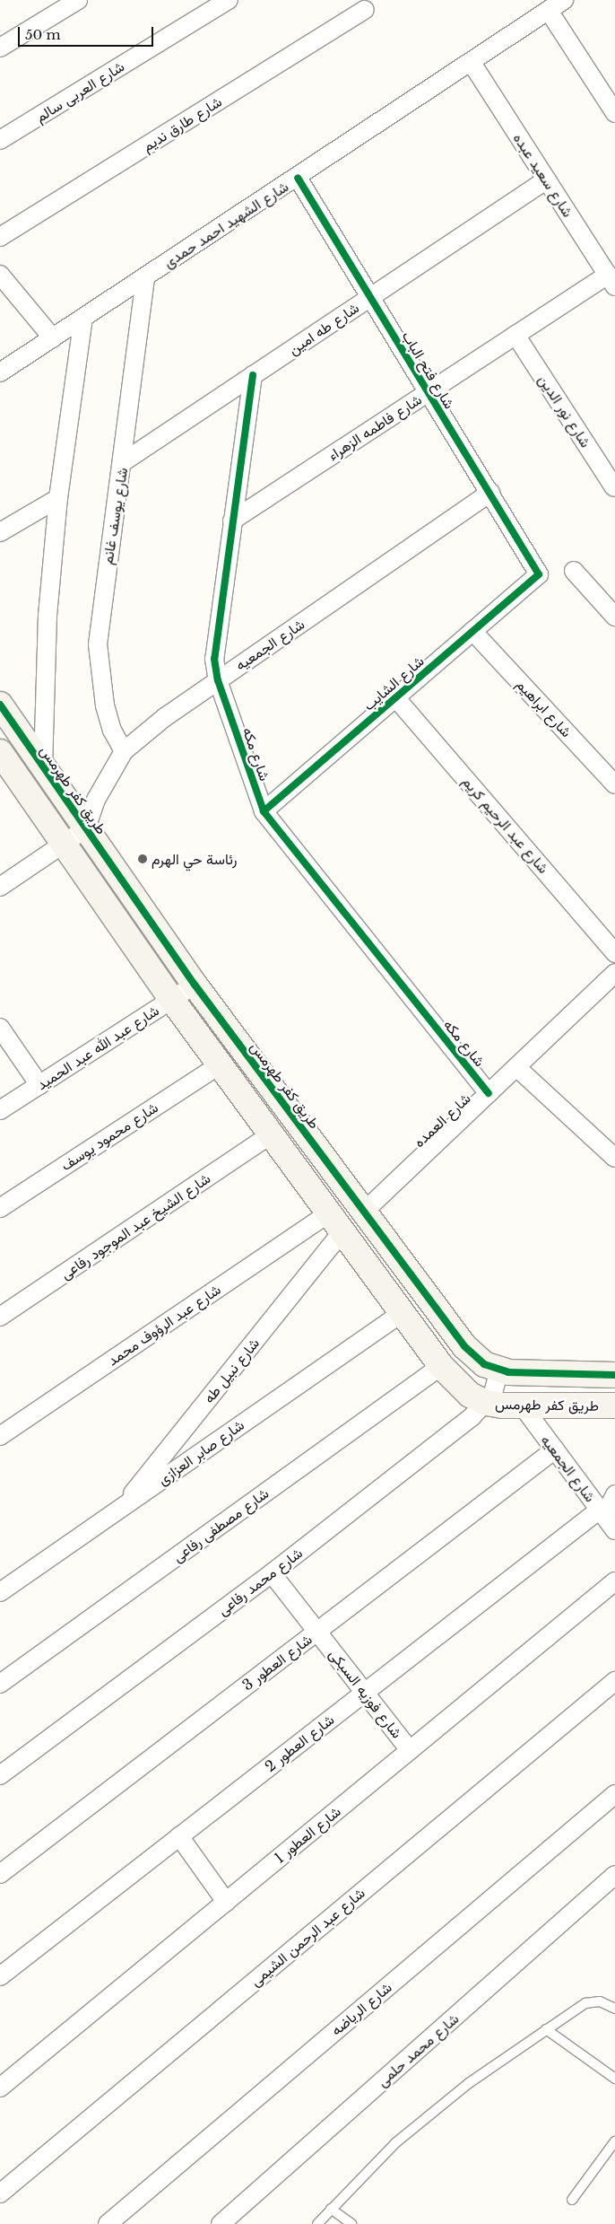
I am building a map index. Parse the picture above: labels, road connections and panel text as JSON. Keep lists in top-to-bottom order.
{
  "streets": {
    "street": [
      "شارع العربى سالم",
      "شارع طارق نديم",
      "شارع سعيد عبده",
      "شارع الشهيد احمد حمدى",
      "شارع طه امين",
      "شارع فتح الباب",
      "شارع نور الدين",
      "شارع فاطمه الزهراء",
      "شارع يوسف غانم",
      "شارع الجمعيه",
      "شارع الشايب",
      "شارع ابراهيم",
      "شارع مكه",
      "طريق كفر طهرمس",
      "شارع عبد الرحيم كريم",
      "شارع عبد الله عبد الحميد",
      "شارع العمده",
      "شارع محمود يوسف",
      "شارع الشيخ عبد الموجود رفاعى",
      "شارع عبد الرؤوف محمد",
      "شارع نبيل طه",
      "شارع صابر العزازى",
      "شارع مصطفى رفاعى",
      "شارع محمد رفاعى",
      "شارع العطور 3",
      "شارع فوزيه السبكى",
      "شارع العطور 2",
      "شارع العطور 1",
      "شارع عبد الرحمن الشيمى",
      "شارع الرياضه",
      "شارع محمد حلمى"
    ]
  },
  "crossings": [
    ["شارع سعيد عبده", "شارع الشهيد احمد حمدى"],
    ["شارع سعيد عبده", "شارع طه امين"],
    ["شارع سعيد عبده", "شارع فاطمه الزهراء"],
    ["شارع الشهيد احمد حمدى", "شارع فتح الباب"],
    ["شارع الشهيد احمد حمدى", "شارع يوسف غانم"],
    ["شارع طه امين", "شارع فتح الباب"],
    ["شارع طه امين", "شارع يوسف غانم"],
    ["شارع طه امين", "شارع مكه"],
    ["شارع فتح الباب", "شارع فاطمه الزهراء"],
    ["شارع فتح الباب", "شارع الجمعيه"],
    ["شارع فتح الباب", "شارع الشايب"],
    ["شارع نور الدين", "شارع فاطمه الزهراء"],
    ["شارع فاطمه الزهراء", "شارع مكه"],
    ["شارع يوسف غانم", "شارع الجمعيه"],
    ["شارع الجمعيه", "شارع مكه"],
    ["شارع الجمعيه", "طريق كفر طهرمس"],
    ["شارع الجمعيه", "شارع العطور 3"],
    ["شارع الجمعيه", "شارع العطور 2"],
    ["شارع الشايب", "شارع ابراهيم"],
    ["شارع الشايب", "شارع مكه"],
    ["شارع الشايب", "شارع عبد الرحيم كريم"],
    ["شارع مكه", "شارع العمده"],
    ["طريق كفر طهرمس", "شارع عبد الله عبد الحميد"],
    ["طريق كفر طهرمس", "شارع العمده"],
    ["طريق كفر طهرمس", "شارع محمود يوسف"],
    ["طريق كفر طهرمس", "شارع الشيخ عبد الموجود رفاعى"],
    ["طريق كفر طهرمس", "شارع عبد الرؤوف محمد"],
    ["طريق كفر طهرمس", "شارع نبيل طه"],
    ["طريق كفر طهرمس", "شارع صابر العزازى"],
    ["طريق كفر طهرمس", "شارع مصطفى رفاعى"],
    ["طريق كفر طهرمس", "شارع محمد رفاعى"],
    ["شارع عبد الرؤوف محمد", "شارع نبيل طه"],
    ["شارع نبيل طه", "شارع صابر العزازى"],
    ["شارع محمد رفاعى", "شارع فوزيه السبكى"],
    ["شارع العطور 3", "شارع فوزيه السبكى"],
    ["شارع فوزيه السبكى", "شارع العطور 2"],
    ["شارع فوزيه السبكى", "شارع العطور 1"]
  ],
  "places": ["رئاسة حي الهرم"],
  "scale_bar": "50 m"
}
